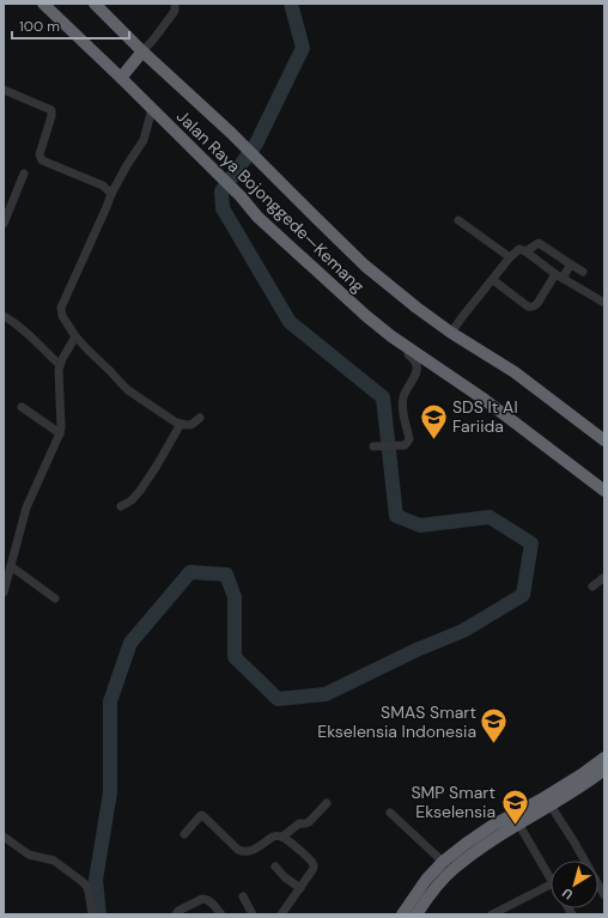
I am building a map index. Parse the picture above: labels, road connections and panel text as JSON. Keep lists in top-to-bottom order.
{
  "streets": {
    "highway": ["Jalan Raya Bojonggede—Kemang"]
  },
  "places": {
    "school or university": ["SDS It Al Fariida", "SMAS Smart Ekselensia Indonesia", "SMP Smart Ekselensia"]
  },
  "scale_bar": "100 m",
  "north": "bottom left"
}
